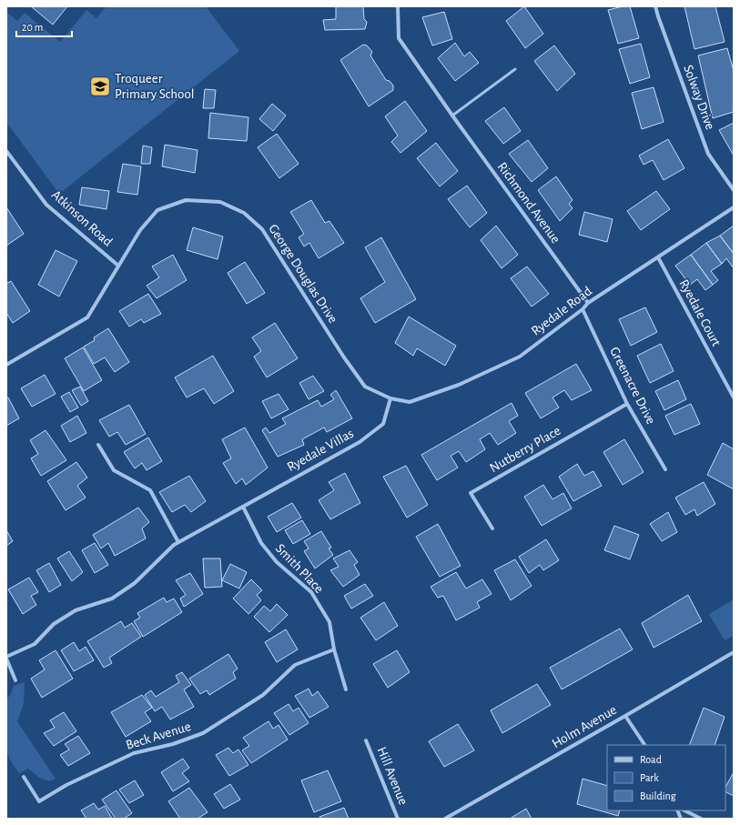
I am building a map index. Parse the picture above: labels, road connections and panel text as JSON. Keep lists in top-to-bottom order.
{
  "streets": {
    "street": [
      "Solway Drive",
      "Richmond Avenue",
      "Atkinson Road",
      "George Douglas Drive",
      "Ryedale Road",
      "Ryedale Court",
      "Greenacre Drive",
      "Nutberry Place",
      "Ryedale Villas",
      "Smith Place",
      "Holm Avenue",
      "Beck Avenue",
      "Hill Avenue"
    ]
  },
  "crossings": [
    ["Richmond Avenue", "Ryedale Road"],
    ["Atkinson Road", "George Douglas Drive"],
    ["George Douglas Drive", "Ryedale Road"],
    ["George Douglas Drive", "Ryedale Villas"],
    ["Ryedale Road", "Ryedale Court"],
    ["Ryedale Road", "Greenacre Drive"],
    ["Ryedale Road", "Ryedale Villas"],
    ["Greenacre Drive", "Nutberry Place"],
    ["Ryedale Villas", "Smith Place"],
    ["Smith Place", "Beck Avenue"]
  ],
  "places": {
    "school or university": ["Troqueer Primary School"]
  },
  "legend": ["Road", "Park", "Building"],
  "scale_bar": "20 m"
}
